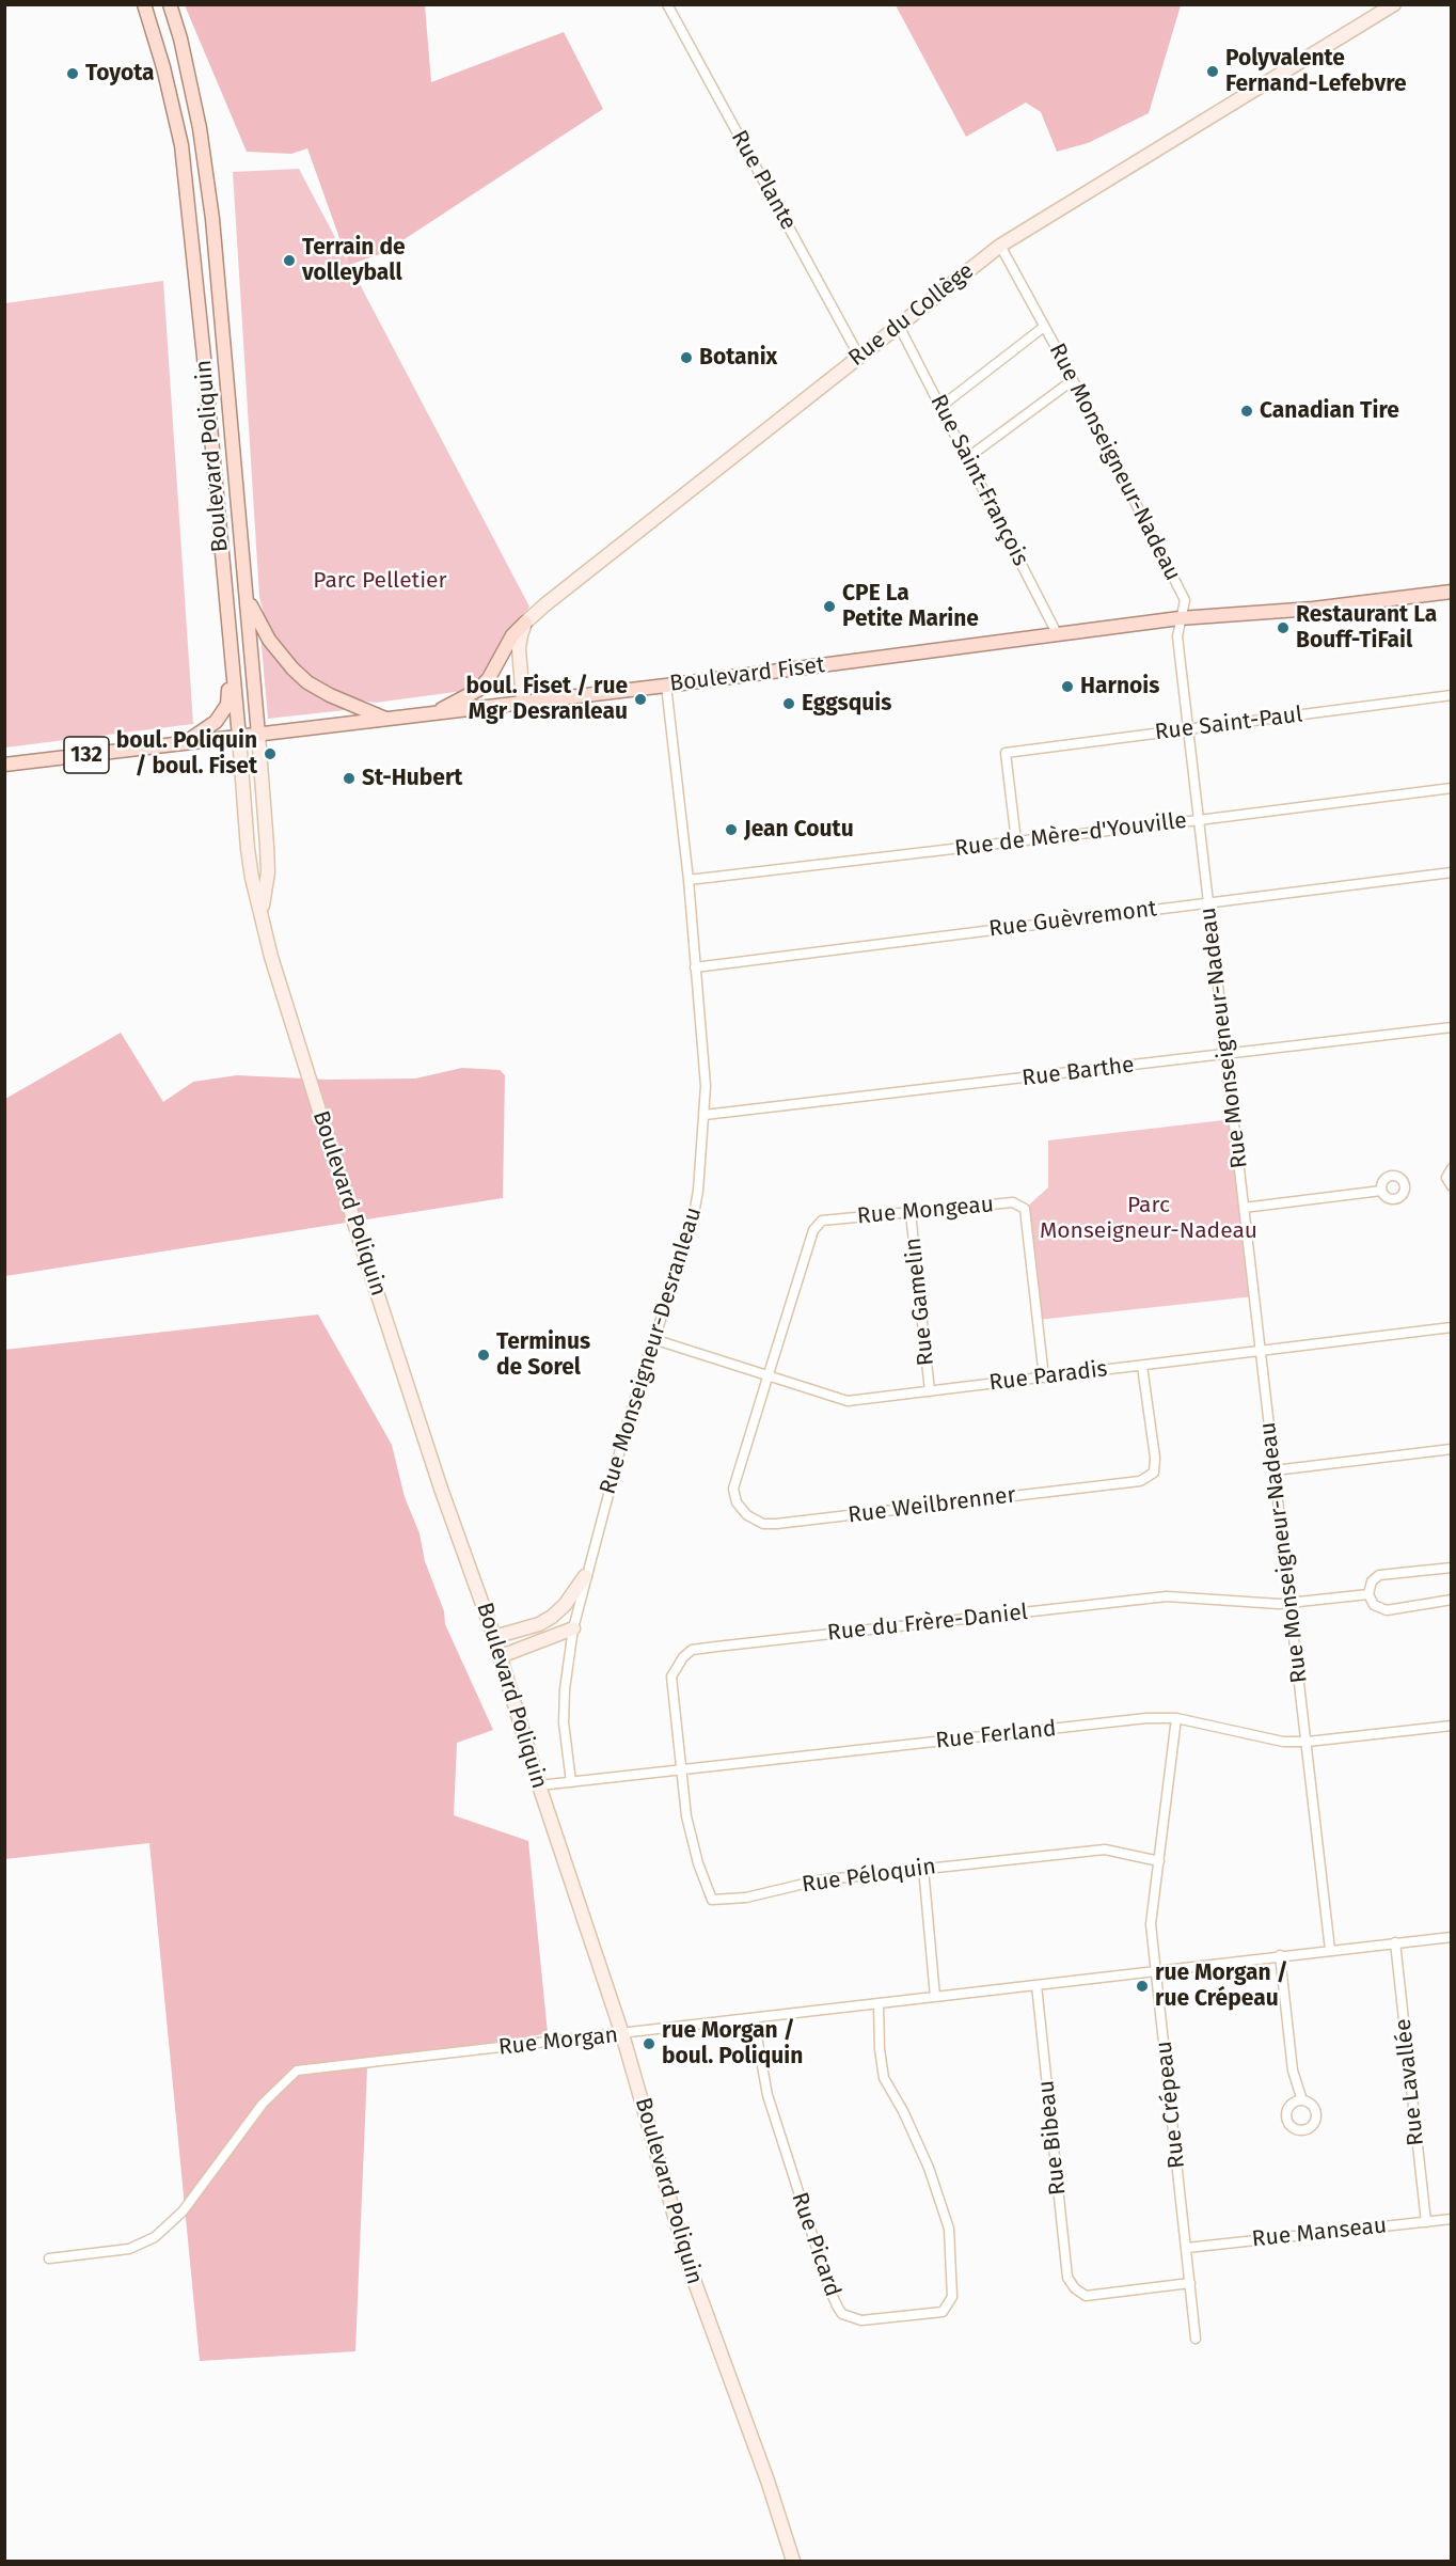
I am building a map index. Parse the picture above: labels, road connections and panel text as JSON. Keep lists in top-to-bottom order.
{
  "streets": {
    "main road": ["Boulevard Poliquin", "Boulevard Fiset", "132"],
    "street": [
      "Rue Plante",
      "Rue du Collège",
      "Rue Monseigneur-Nadeau",
      "Rue Saint-François",
      "Rue Saint-Paul",
      "Rue de Mère-d'Youville",
      "Rue Guèvremont",
      "Rue Barthe",
      "Rue Mongeau",
      "Rue Gamelin",
      "Rue Monseigneur-Desranleau",
      "Rue Paradis",
      "Rue Weilbrenner",
      "Rue du Frère-Daniel",
      "Rue Ferland",
      "Rue Péloquin",
      "Rue Morgan",
      "Rue Lavallée",
      "Rue Crépeau",
      "Rue Bibeau",
      "Rue Manseau",
      "Rue Picard"
    ]
  },
  "crossings": [
    ["Rue Plante", "Rue du Collège"],
    ["Rue du Collège", "Rue Monseigneur-Nadeau"],
    ["Rue du Collège", "Rue Saint-François"],
    ["Boulevard Poliquin", "Boulevard Fiset"],
    ["Boulevard Poliquin", "Rue Ferland"],
    ["Boulevard Poliquin", "Rue Morgan"],
    ["Rue Monseigneur-Nadeau", "Boulevard Fiset"],
    ["Rue Monseigneur-Nadeau", "Rue Saint-Paul"],
    ["Rue Monseigneur-Nadeau", "Rue de Mère-d'Youville"],
    ["Rue Monseigneur-Nadeau", "Rue Guèvremont"],
    ["Rue Monseigneur-Nadeau", "Rue Barthe"],
    ["Rue Monseigneur-Nadeau", "Rue Paradis"],
    ["Rue Monseigneur-Nadeau", "Rue du Frère-Daniel"],
    ["Rue Monseigneur-Nadeau", "Rue Ferland"],
    ["Rue Monseigneur-Nadeau", "Rue Morgan"],
    ["Rue Saint-François", "Boulevard Fiset"],
    ["Boulevard Fiset", "Rue Monseigneur-Desranleau"],
    ["Rue Saint-Paul", "Rue de Mère-d'Youville"],
    ["Rue de Mère-d'Youville", "Rue Monseigneur-Desranleau"],
    ["Rue Guèvremont", "Rue Monseigneur-Desranleau"],
    ["Rue Barthe", "Rue Monseigneur-Desranleau"],
    ["Rue Mongeau", "Rue Gamelin"],
    ["Rue Mongeau", "Rue Paradis"],
    ["Rue Mongeau", "Rue Weilbrenner"],
    ["Rue Gamelin", "Rue Paradis"],
    ["Rue Monseigneur-Desranleau", "Rue Paradis"],
    ["Rue Monseigneur-Desranleau", "Rue Ferland"],
    ["Rue Paradis", "Rue Weilbrenner"],
    ["Rue du Frère-Daniel", "Rue Ferland"],
    ["Rue du Frère-Daniel", "Rue Péloquin"],
    ["Rue Ferland", "Rue Péloquin"],
    ["Rue Ferland", "Rue Crépeau"],
    ["Rue Péloquin", "Rue Crépeau"],
    ["Rue Morgan", "Rue Lavallée"],
    ["Rue Morgan", "Rue Crépeau"],
    ["Rue Morgan", "Rue Bibeau"],
    ["Rue Morgan", "Rue Picard"],
    ["Rue Lavallée", "Rue Manseau"],
    ["Rue Crépeau", "Rue Bibeau"],
    ["Rue Crépeau", "Rue Manseau"]
  ],
  "parks": ["Parc Pelletier", "Parc Monseigneur-Nadeau"],
  "places": [
    "Polyvalente Fernand-Lefebvre",
    "Toyota",
    "Terrain de volleyball",
    "Botanix",
    "Canadian Tire",
    "CPE La Petite Marine",
    "Restaurant La Bouff-TiFail",
    "Harnois",
    "boul. Fiset / rue Mgr Desranleau",
    "Eggsquis",
    "boul. Poliquin / boul. Fiset",
    "St-Hubert",
    "Jean Coutu",
    "Terminus de Sorel",
    "rue Morgan / rue Crépeau",
    "rue Morgan / boul. Poliquin"
  ]
}
